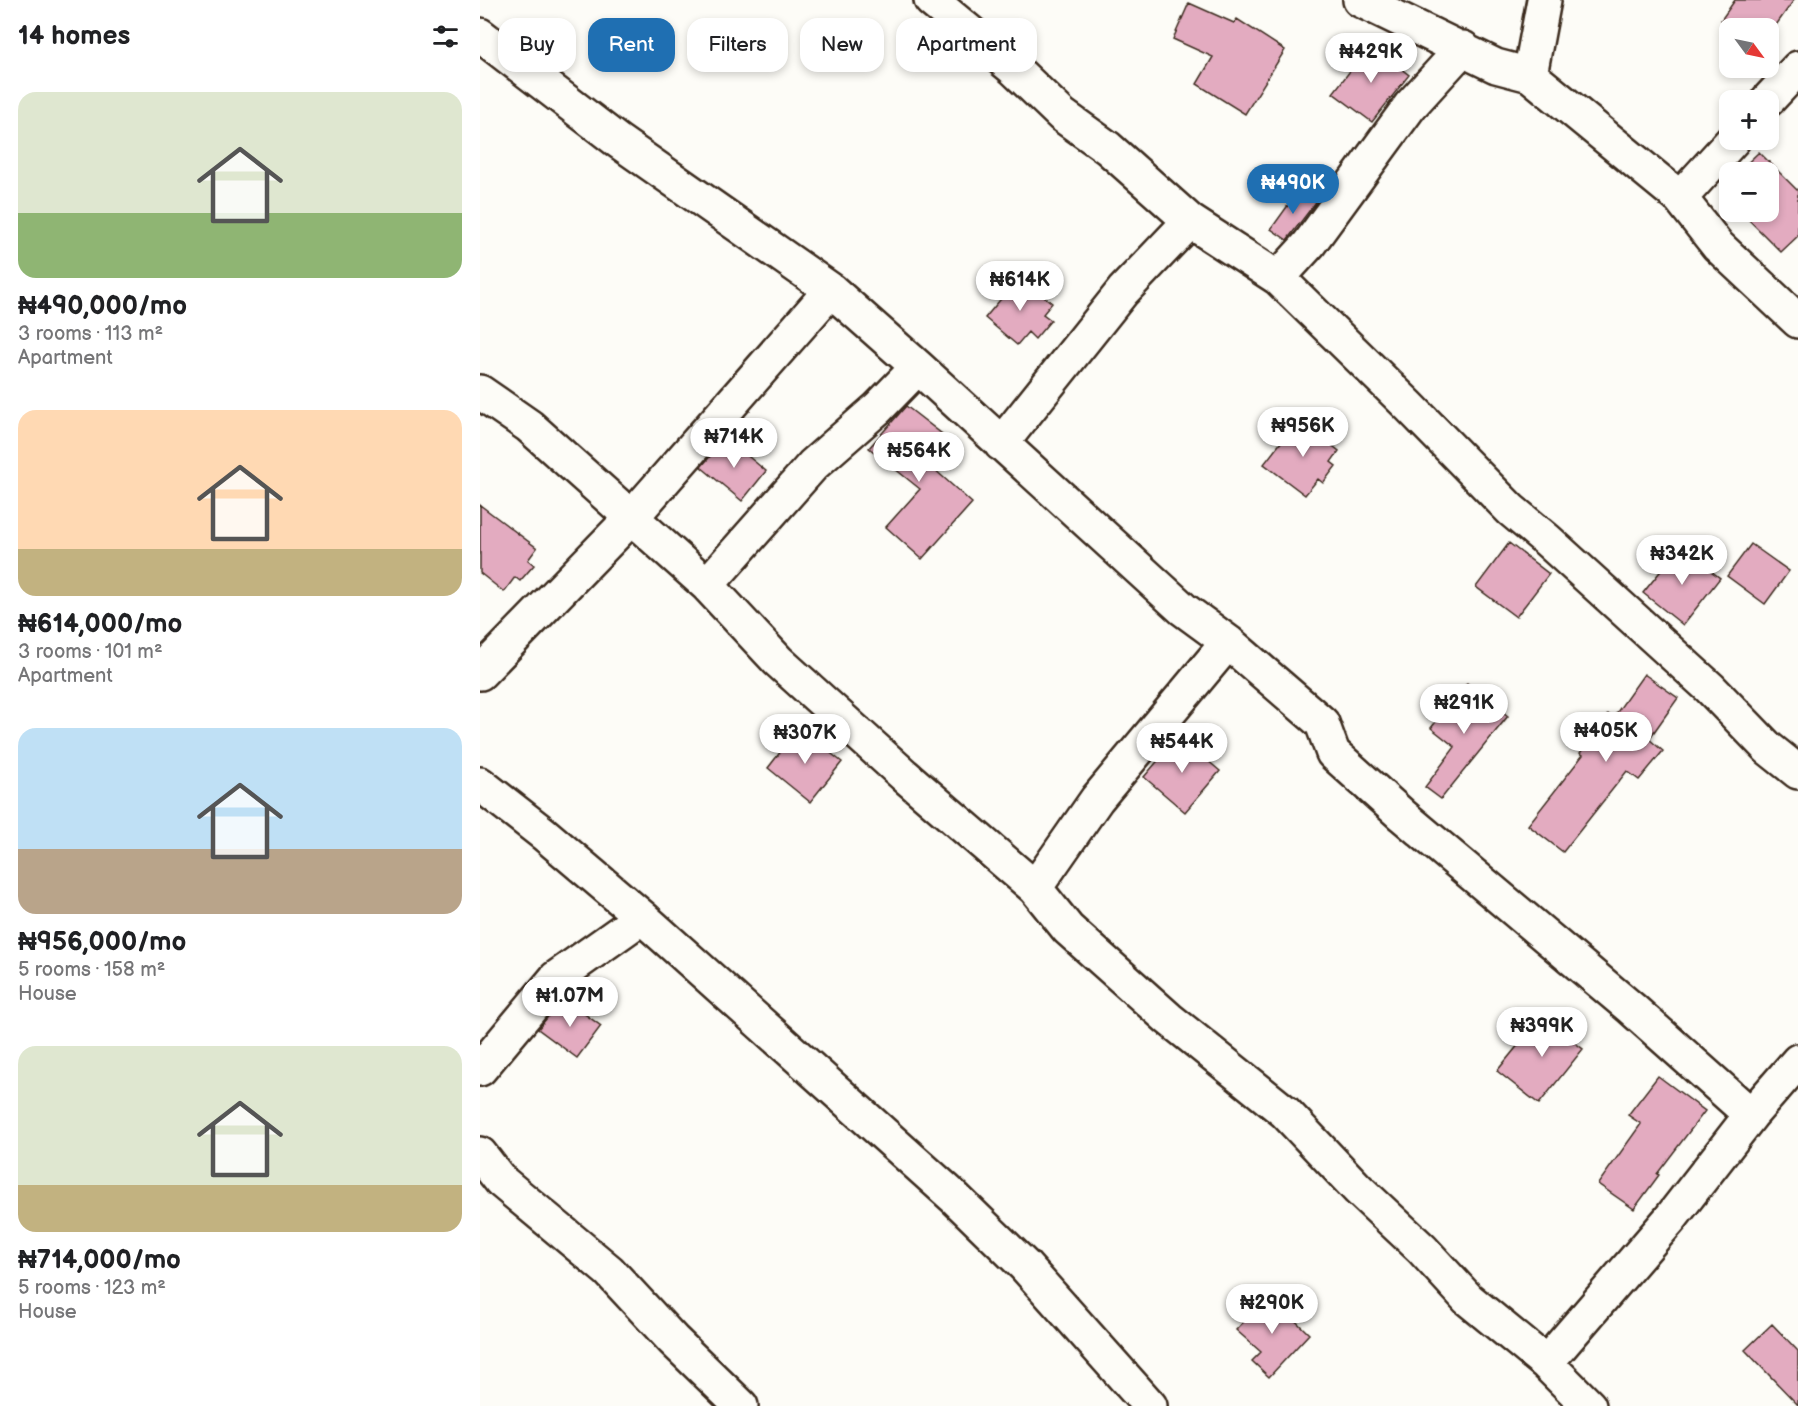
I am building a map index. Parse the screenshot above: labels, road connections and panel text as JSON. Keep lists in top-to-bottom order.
{
  "north": "bottom right",
  "page": {
    "heading": "14 homes",
    "map_buttons": ["+", "−"],
    "chip": [
      "Buy",
      "Rent",
      "Filters",
      "New",
      "Apartment"
    ],
    "price": [
      "₦429K",
      "₦490K",
      "₦614K",
      "₦956K",
      "₦714K",
      "₦564K",
      "₦342K",
      "₦291K",
      "₦405K",
      "₦307K",
      "₦544K",
      "₦1.07M",
      "₦399K",
      "₦290K"
    ],
    "list": [
      {
        "name": "₦490,000/mo",
        "note": "3 rooms · 113 m² · Apartment"
      },
      {
        "name": "₦614,000/mo",
        "note": "3 rooms · 101 m² · Apartment"
      },
      {
        "name": "₦956,000/mo",
        "note": "5 rooms · 158 m² · House"
      },
      {
        "name": "₦714,000/mo",
        "note": "5 rooms · 123 m² · House"
      }
    ]
  }
}
